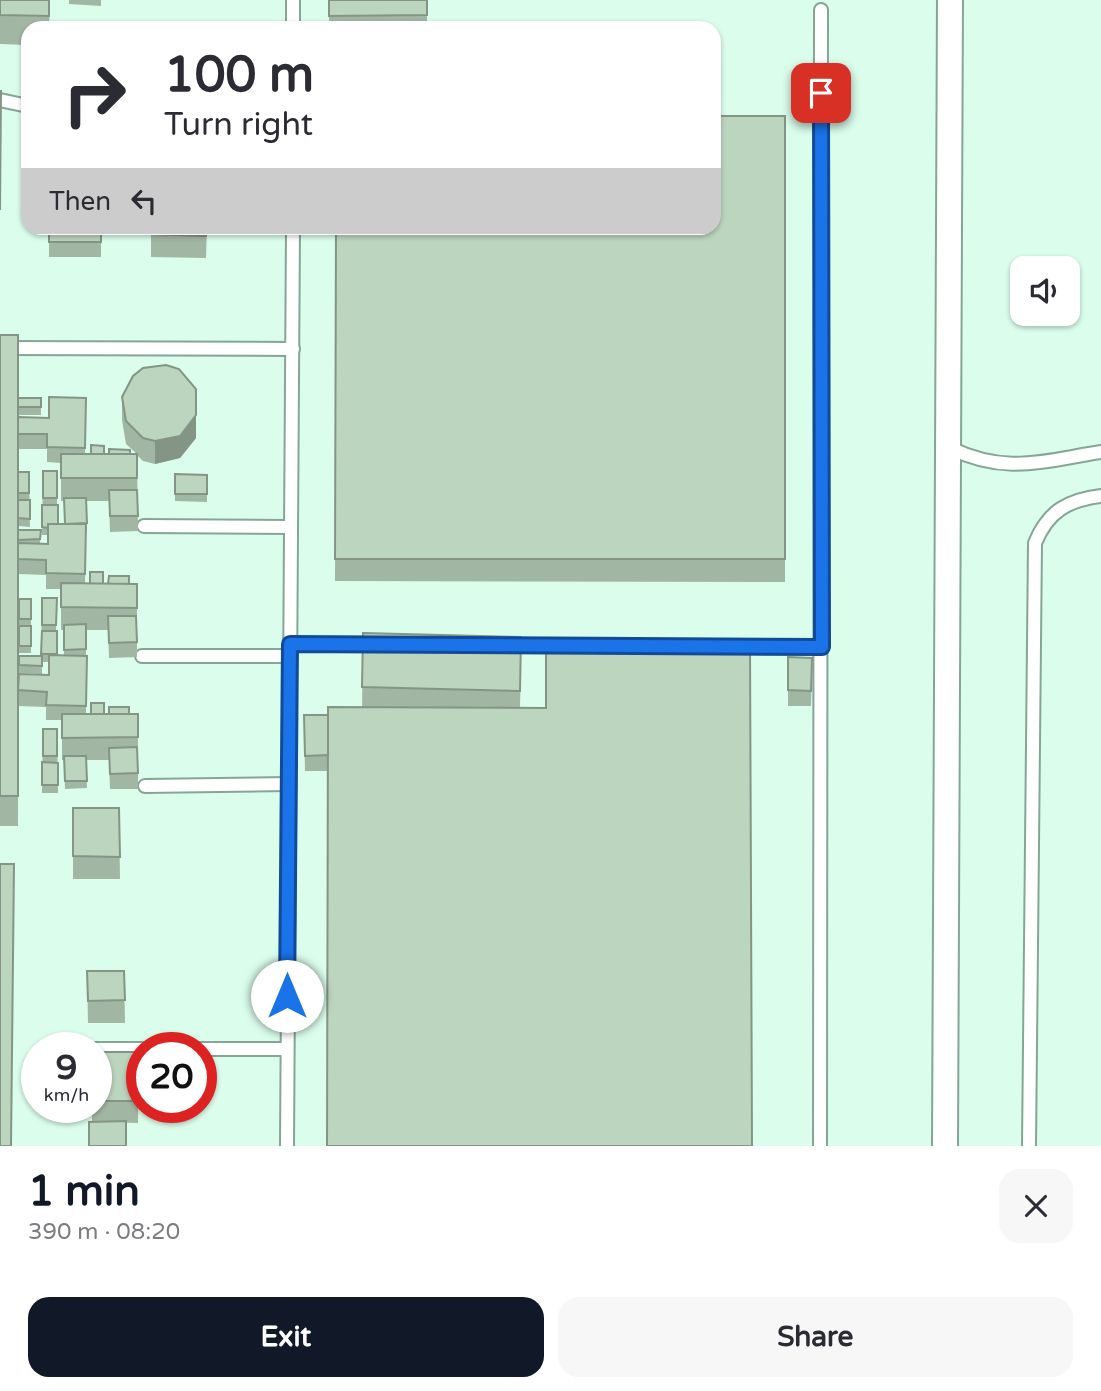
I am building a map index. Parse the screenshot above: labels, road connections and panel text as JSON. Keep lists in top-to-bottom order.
{
  "page": {
    "turn": ["100 m", "Turn right"],
    "then": "Then",
    "speed": "9 km/h",
    "limit": "20",
    "heading": ["1 min", "390 m · 08:20"],
    "buttons": ["Exit", "Share"]
  }
}
